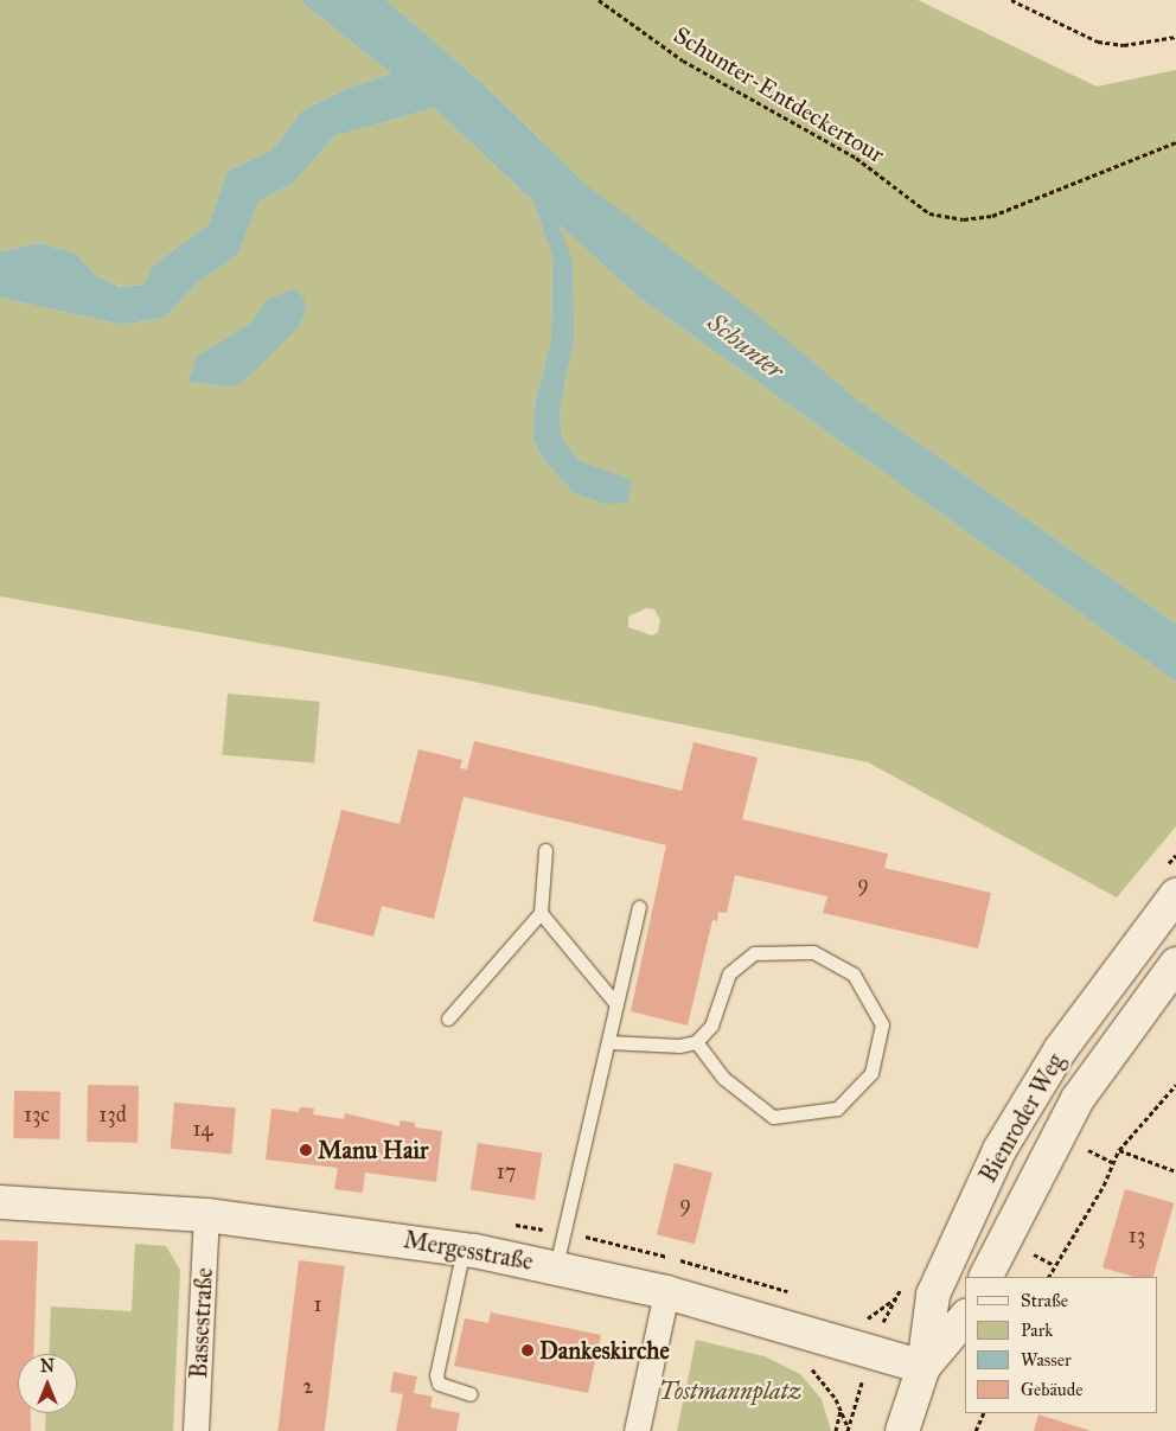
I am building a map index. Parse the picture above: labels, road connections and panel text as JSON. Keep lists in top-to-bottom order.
{
  "streets": {
    "main road": ["Bienroder Weg", "Mergesstraße"],
    "street": ["Bassestraße"],
    "path": ["Schunter-Entdeckertour"]
  },
  "crossings": [
    ["Bienroder Weg", "Mergesstraße"],
    ["Mergesstraße", "Bassestraße"]
  ],
  "water": ["Schunter"],
  "parks": ["Tostmannplatz"],
  "places": ["Manu Hair", "Dankeskirche"],
  "house_numbers": [
    "9",
    "13c",
    "13d",
    "14",
    "17",
    "9",
    "13",
    "1",
    "2"
  ],
  "legend": [
    "Straße",
    "Park",
    "Wasser",
    "Gebäude"
  ],
  "north": "top"
}
